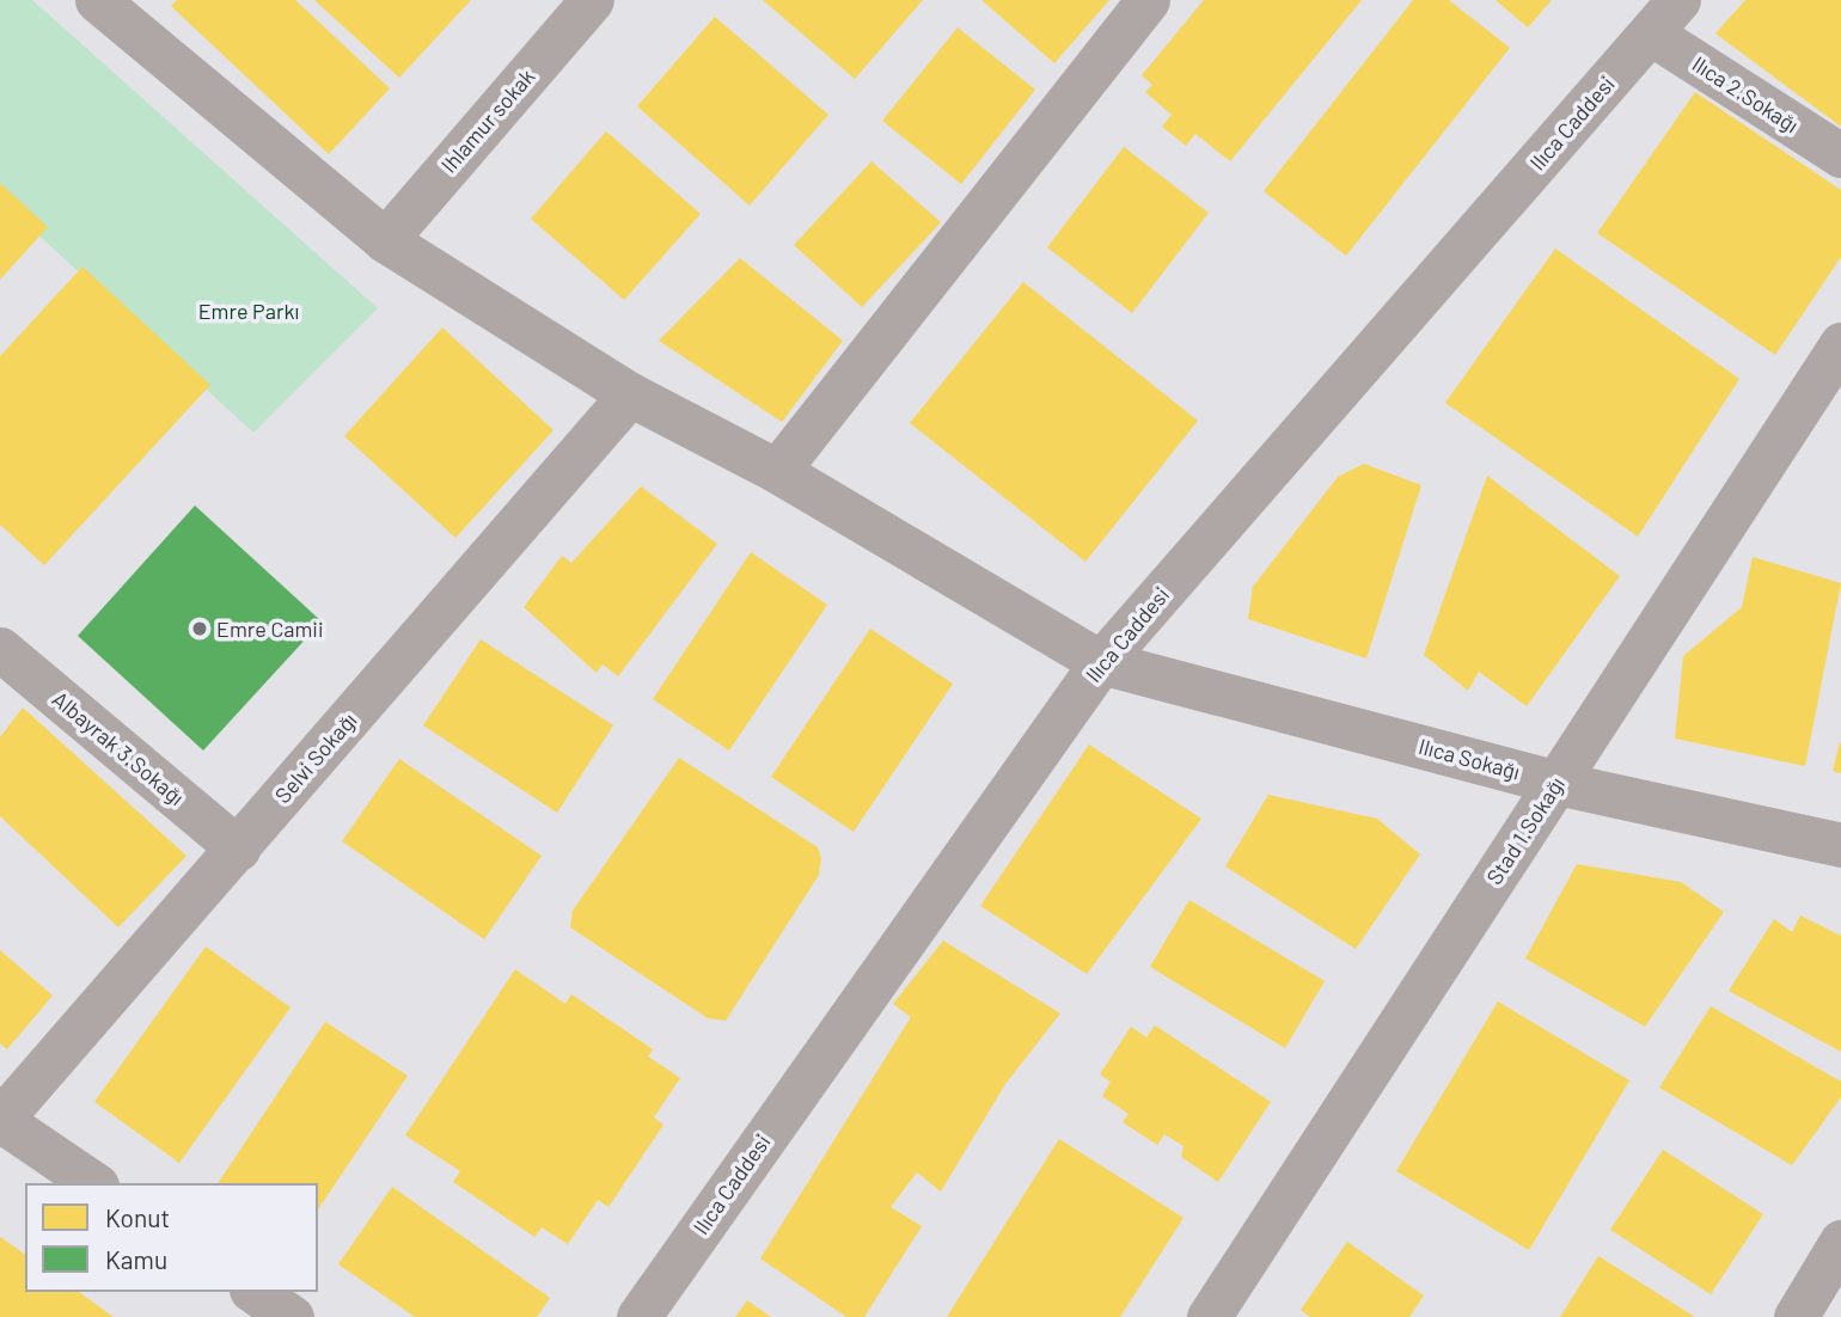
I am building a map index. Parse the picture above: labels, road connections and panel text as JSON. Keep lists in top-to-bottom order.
{
  "streets": {
    "street": [
      "Ilıca 2.Sokağı",
      "Ihlamur sokak",
      "Ilıca Caddesi",
      "Albayrak 3.Sokağı",
      "Selvi Sokağı",
      "Ilıca Sokağı",
      "Stad 1.Sokağı"
    ]
  },
  "crossings": [
    ["Ilıca 2.Sokağı", "Ilıca Caddesi"],
    ["Ihlamur sokak", "Ilıca Sokağı"],
    ["Ilıca Caddesi", "Ilıca Sokağı"],
    ["Albayrak 3.Sokağı", "Selvi Sokağı"],
    ["Selvi Sokağı", "Ilıca Sokağı"],
    ["Ilıca Sokağı", "Stad 1.Sokağı"]
  ],
  "parks": ["Emre Parkı"],
  "places": ["Emre Camii"],
  "legend": ["Konut", "Kamu"]
}
